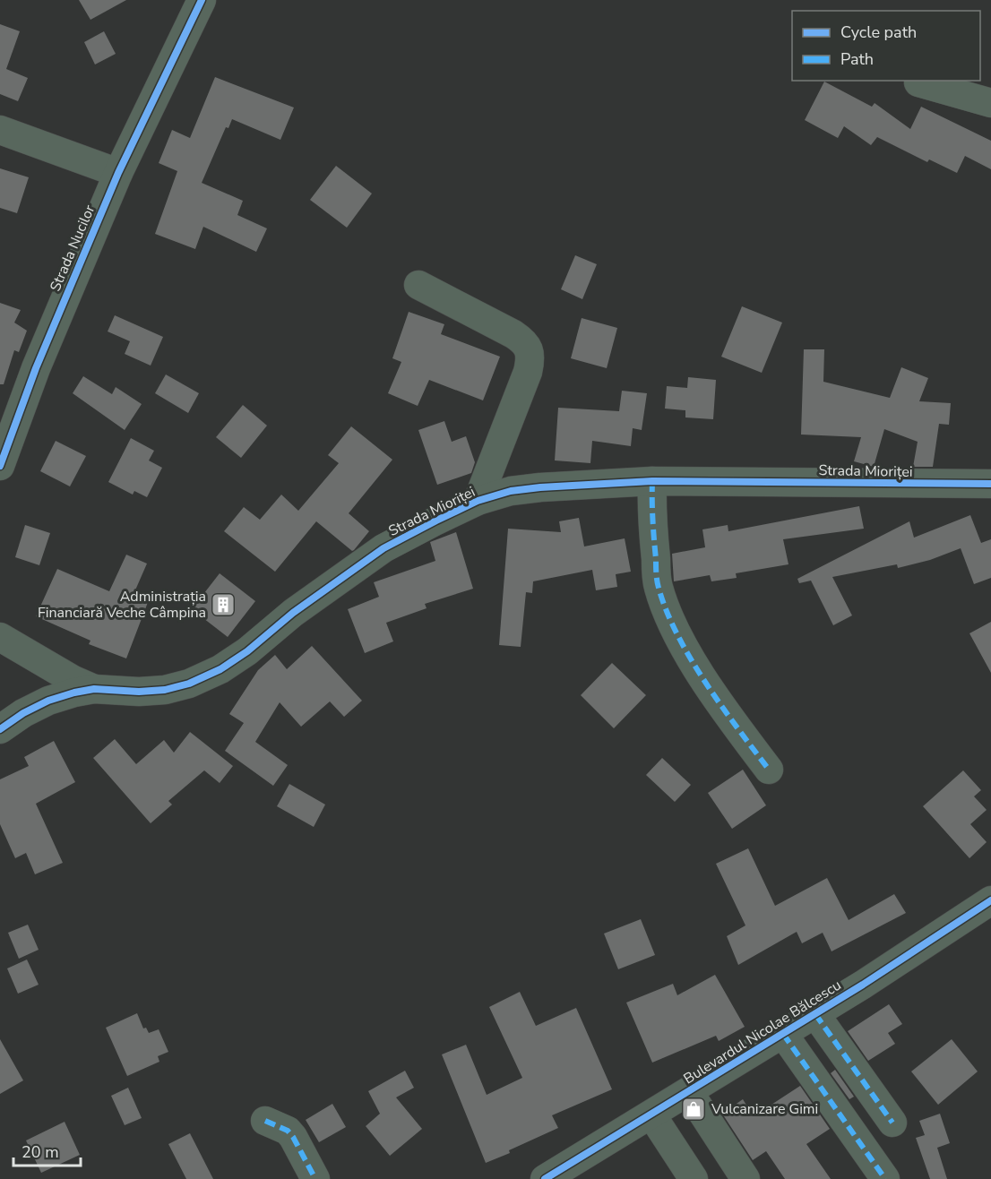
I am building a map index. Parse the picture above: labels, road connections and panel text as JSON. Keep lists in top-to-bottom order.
{
  "streets": {
    "street": ["Strada Nucilor", "Strada Mioriței", "Bulevardul Nicolae Bălcescu"]
  },
  "places": {
    "building": ["Administrația Financiară Veche Câmpina"],
    "shop": ["Vulcanizare Gimi"]
  },
  "legend": ["Cycle path", "Path"],
  "scale_bar": "20 m"
}
